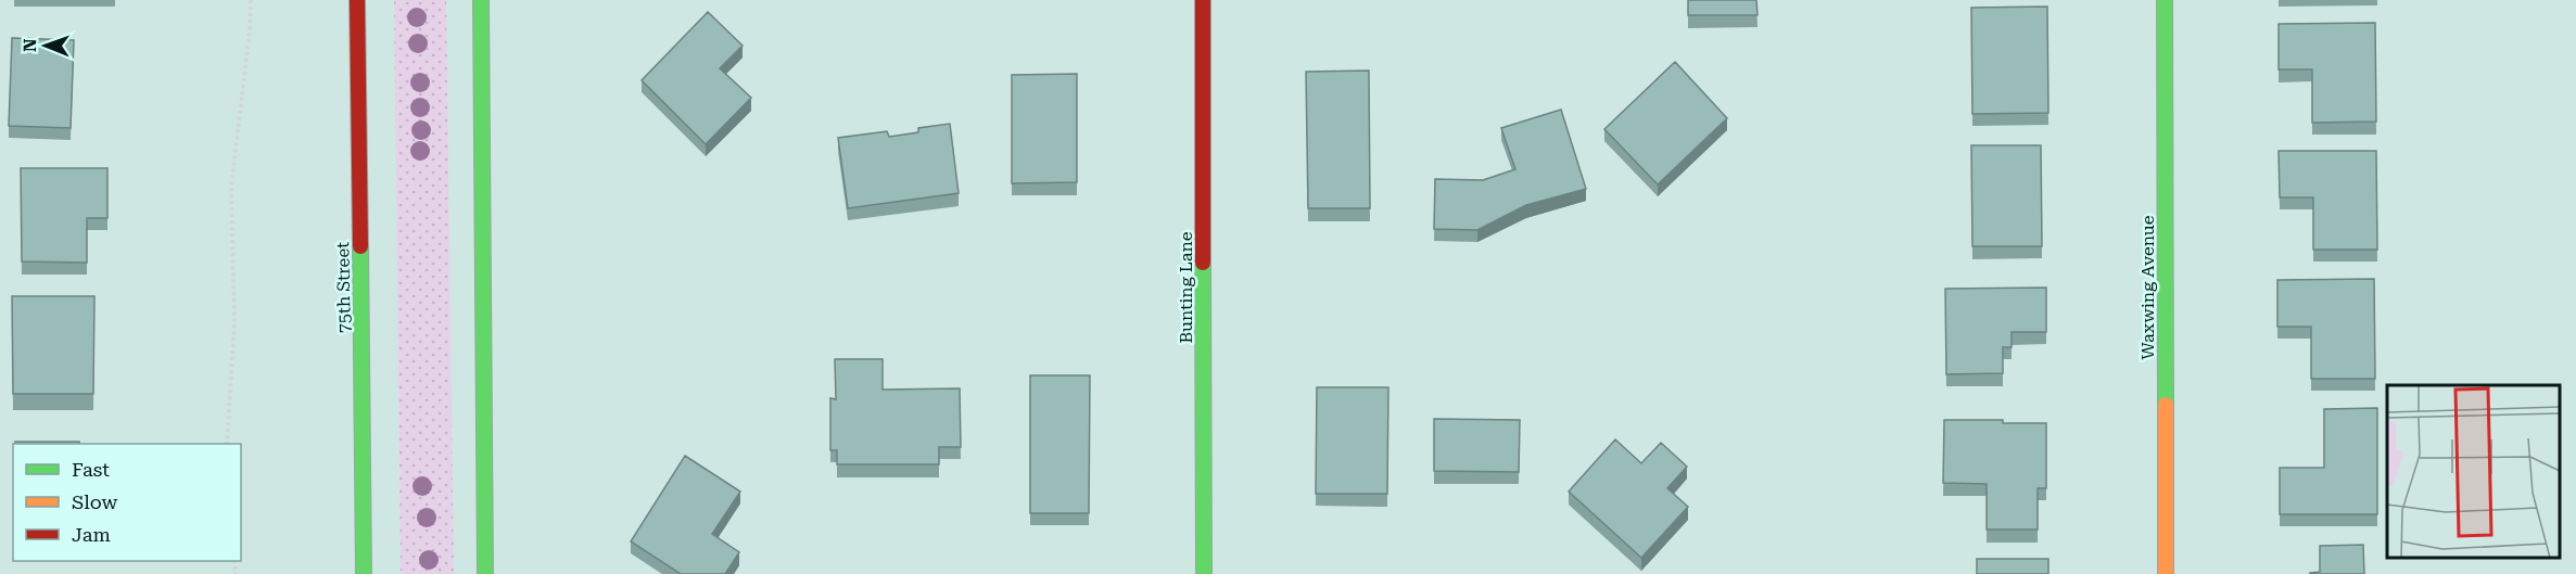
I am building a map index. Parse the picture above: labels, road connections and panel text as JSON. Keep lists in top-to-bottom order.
{
  "streets": {
    "main road": ["75th Street", "Bunting Lane", "Waxwing Avenue"]
  },
  "legend": ["Fast", "Slow", "Jam"],
  "north": "left"
}
